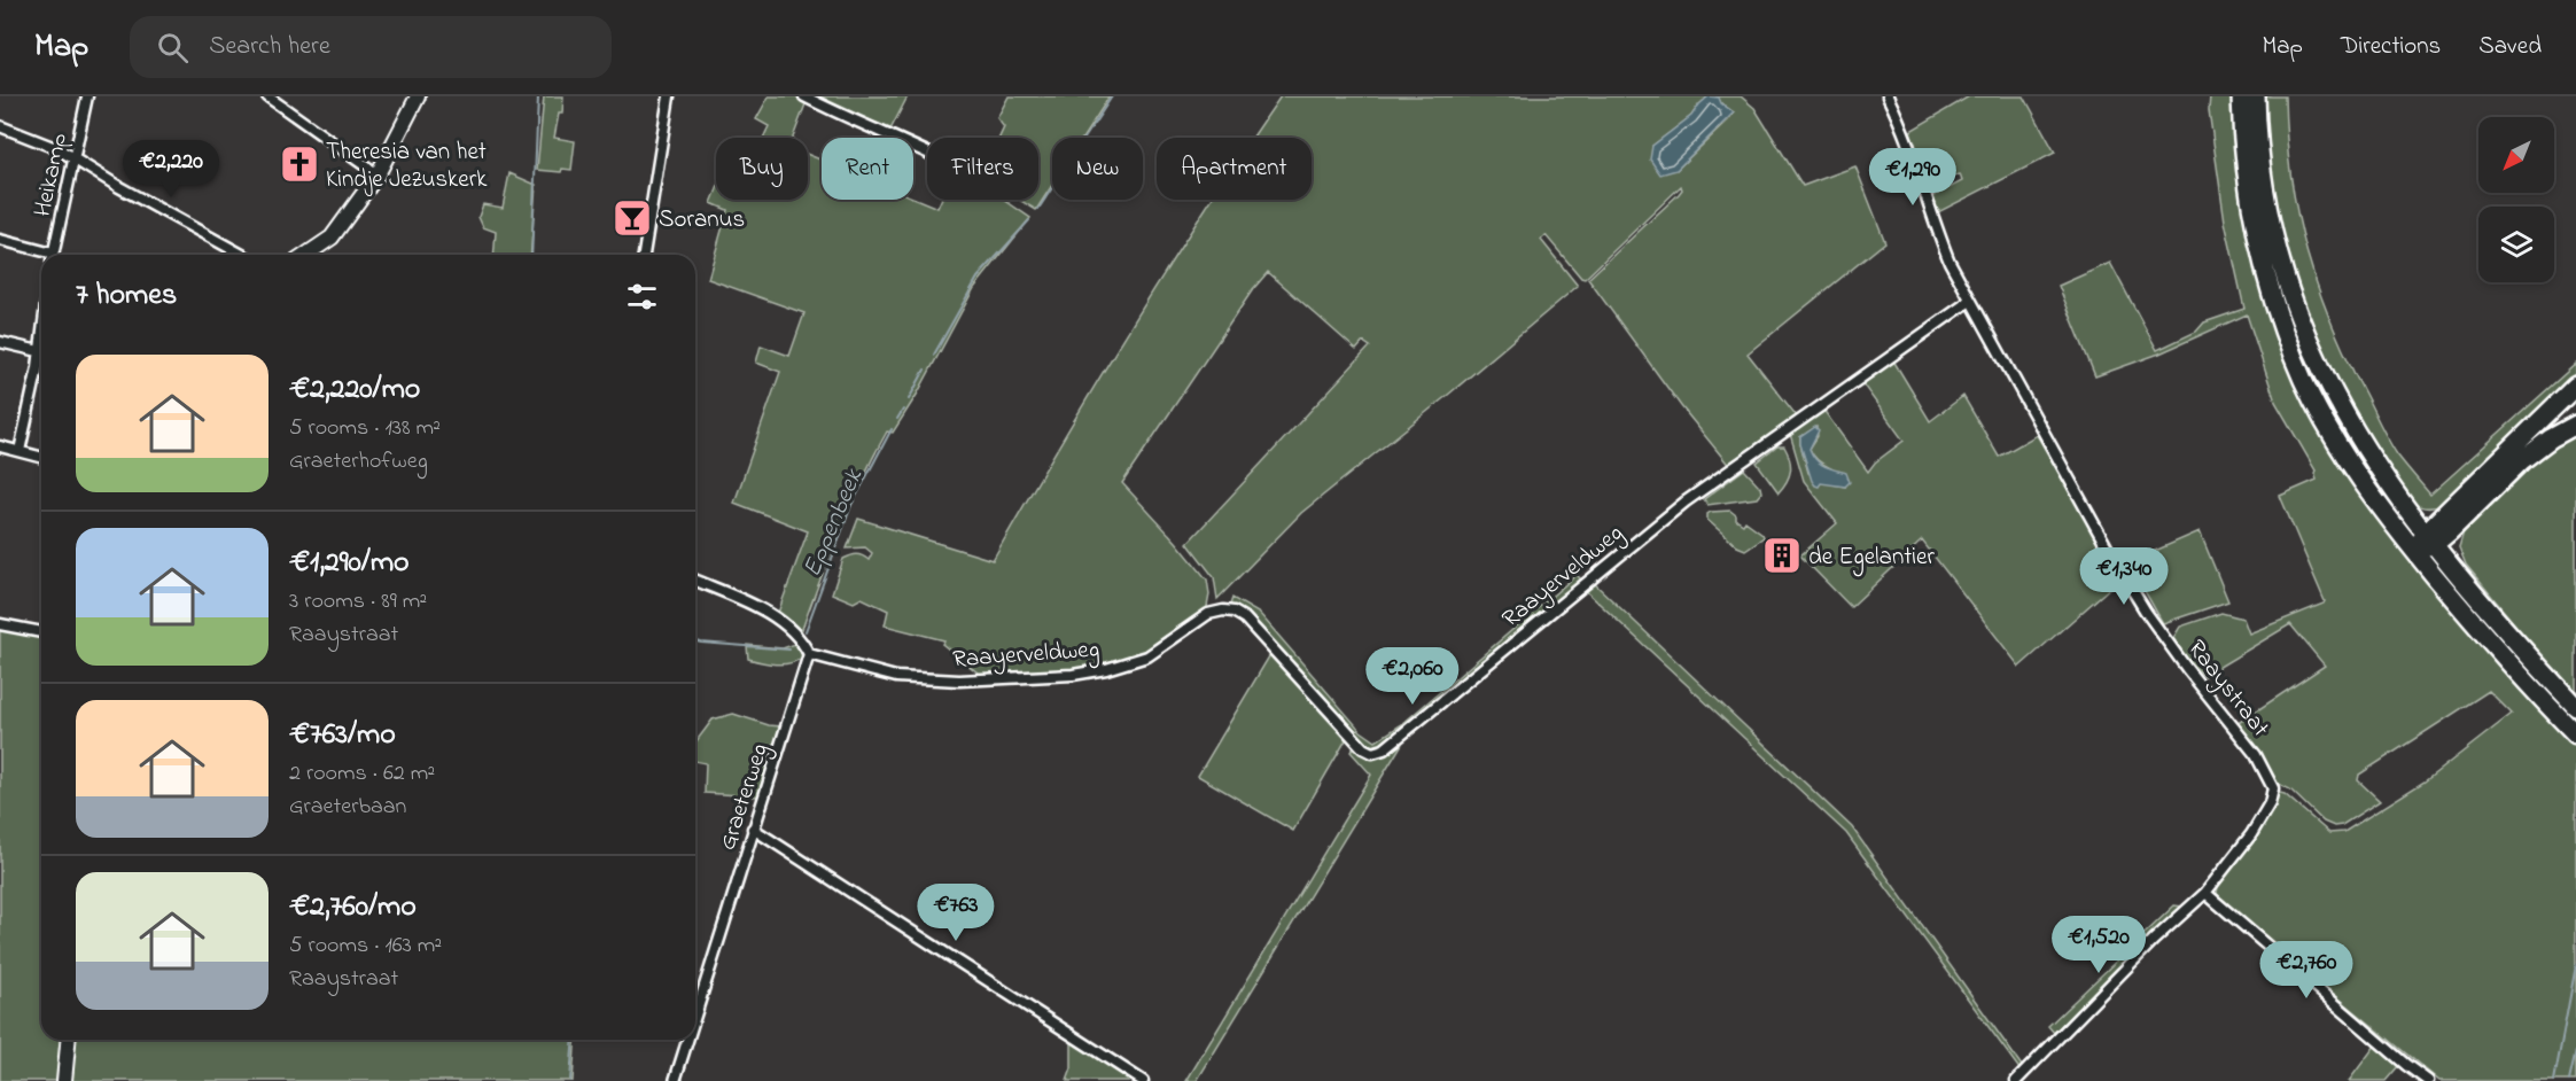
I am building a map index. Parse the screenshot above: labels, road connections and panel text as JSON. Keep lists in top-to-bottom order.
{
  "streets": {
    "street": [
      "Heikamp",
      "Raayerveldweg",
      "Raaystraat",
      "Graeterweg"
    ]
  },
  "crossings": [
    ["Raayerveldweg", "Raaystraat"],
    ["Raayerveldweg", "Graeterweg"]
  ],
  "water": ["Eppenbeek"],
  "places": {
    "church": ["Theresia van het Kindje Jezuskerk"],
    "bar": ["Soranus"],
    "building": ["de Egelantier"]
  },
  "north": "bottom left",
  "page": {
    "header": "Map",
    "search": "Search here",
    "nav": ["Map", "Directions", "Saved"],
    "chip": [
      "Buy",
      "Rent",
      "Filters",
      "New",
      "Apartment"
    ],
    "price": [
      "€2,220",
      "€1,290",
      "€1,340",
      "€2,060",
      "€763",
      "€1,520",
      "€2,760"
    ],
    "heading": "7 homes",
    "list": [
      {
        "name": "€2,220/mo",
        "note": "5 rooms · 138 m² · Graeterhofweg"
      },
      {
        "name": "€1,290/mo",
        "note": "3 rooms · 89 m² · Raaystraat"
      },
      {
        "name": "€763/mo",
        "note": "2 rooms · 62 m² · Graeterbaan"
      },
      {
        "name": "€2,760/mo",
        "note": "5 rooms · 163 m² · Raaystraat"
      }
    ]
  }
}
